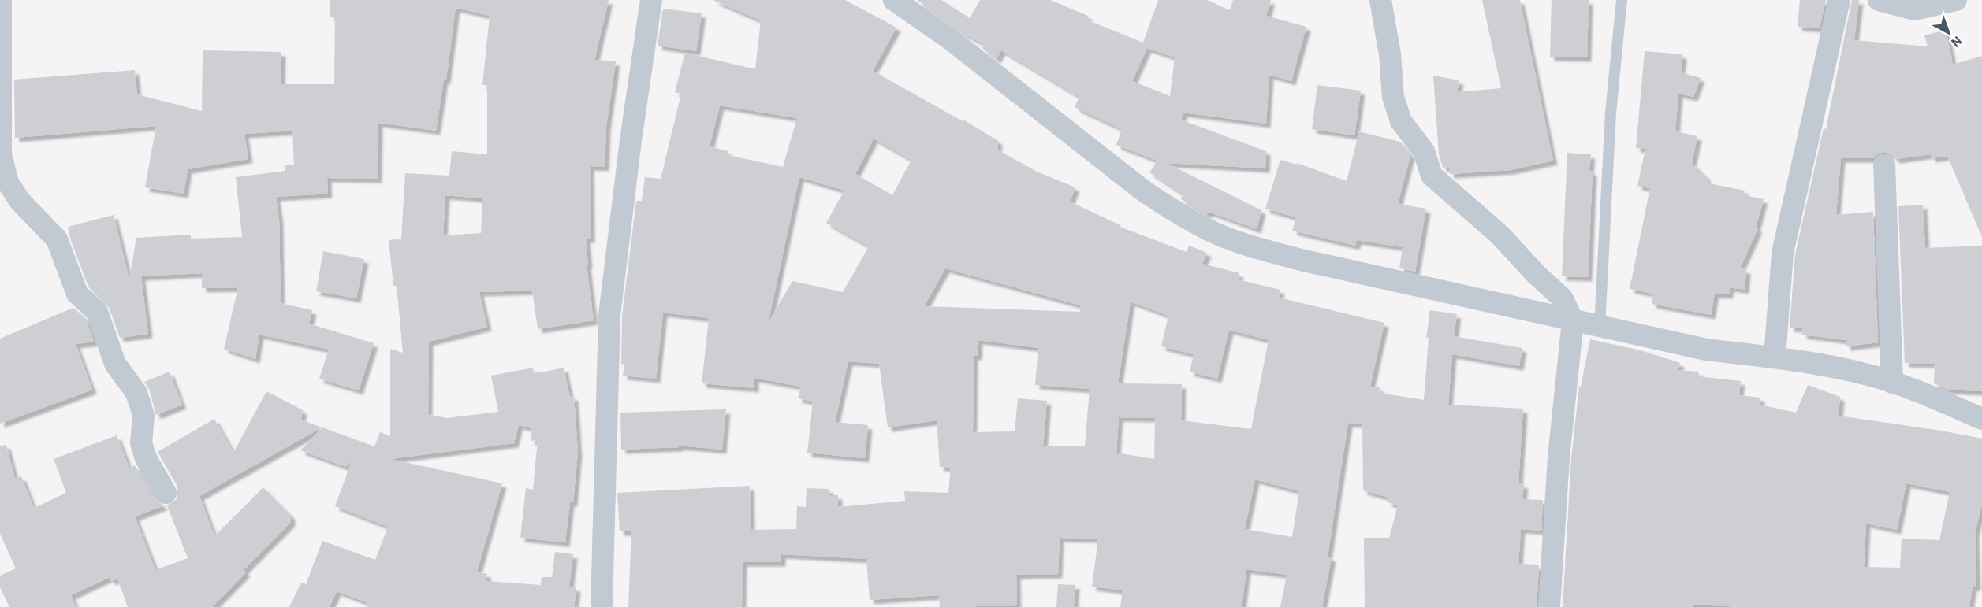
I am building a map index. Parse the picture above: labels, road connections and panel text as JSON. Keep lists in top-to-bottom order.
{
  "north": "bottom right"
}
